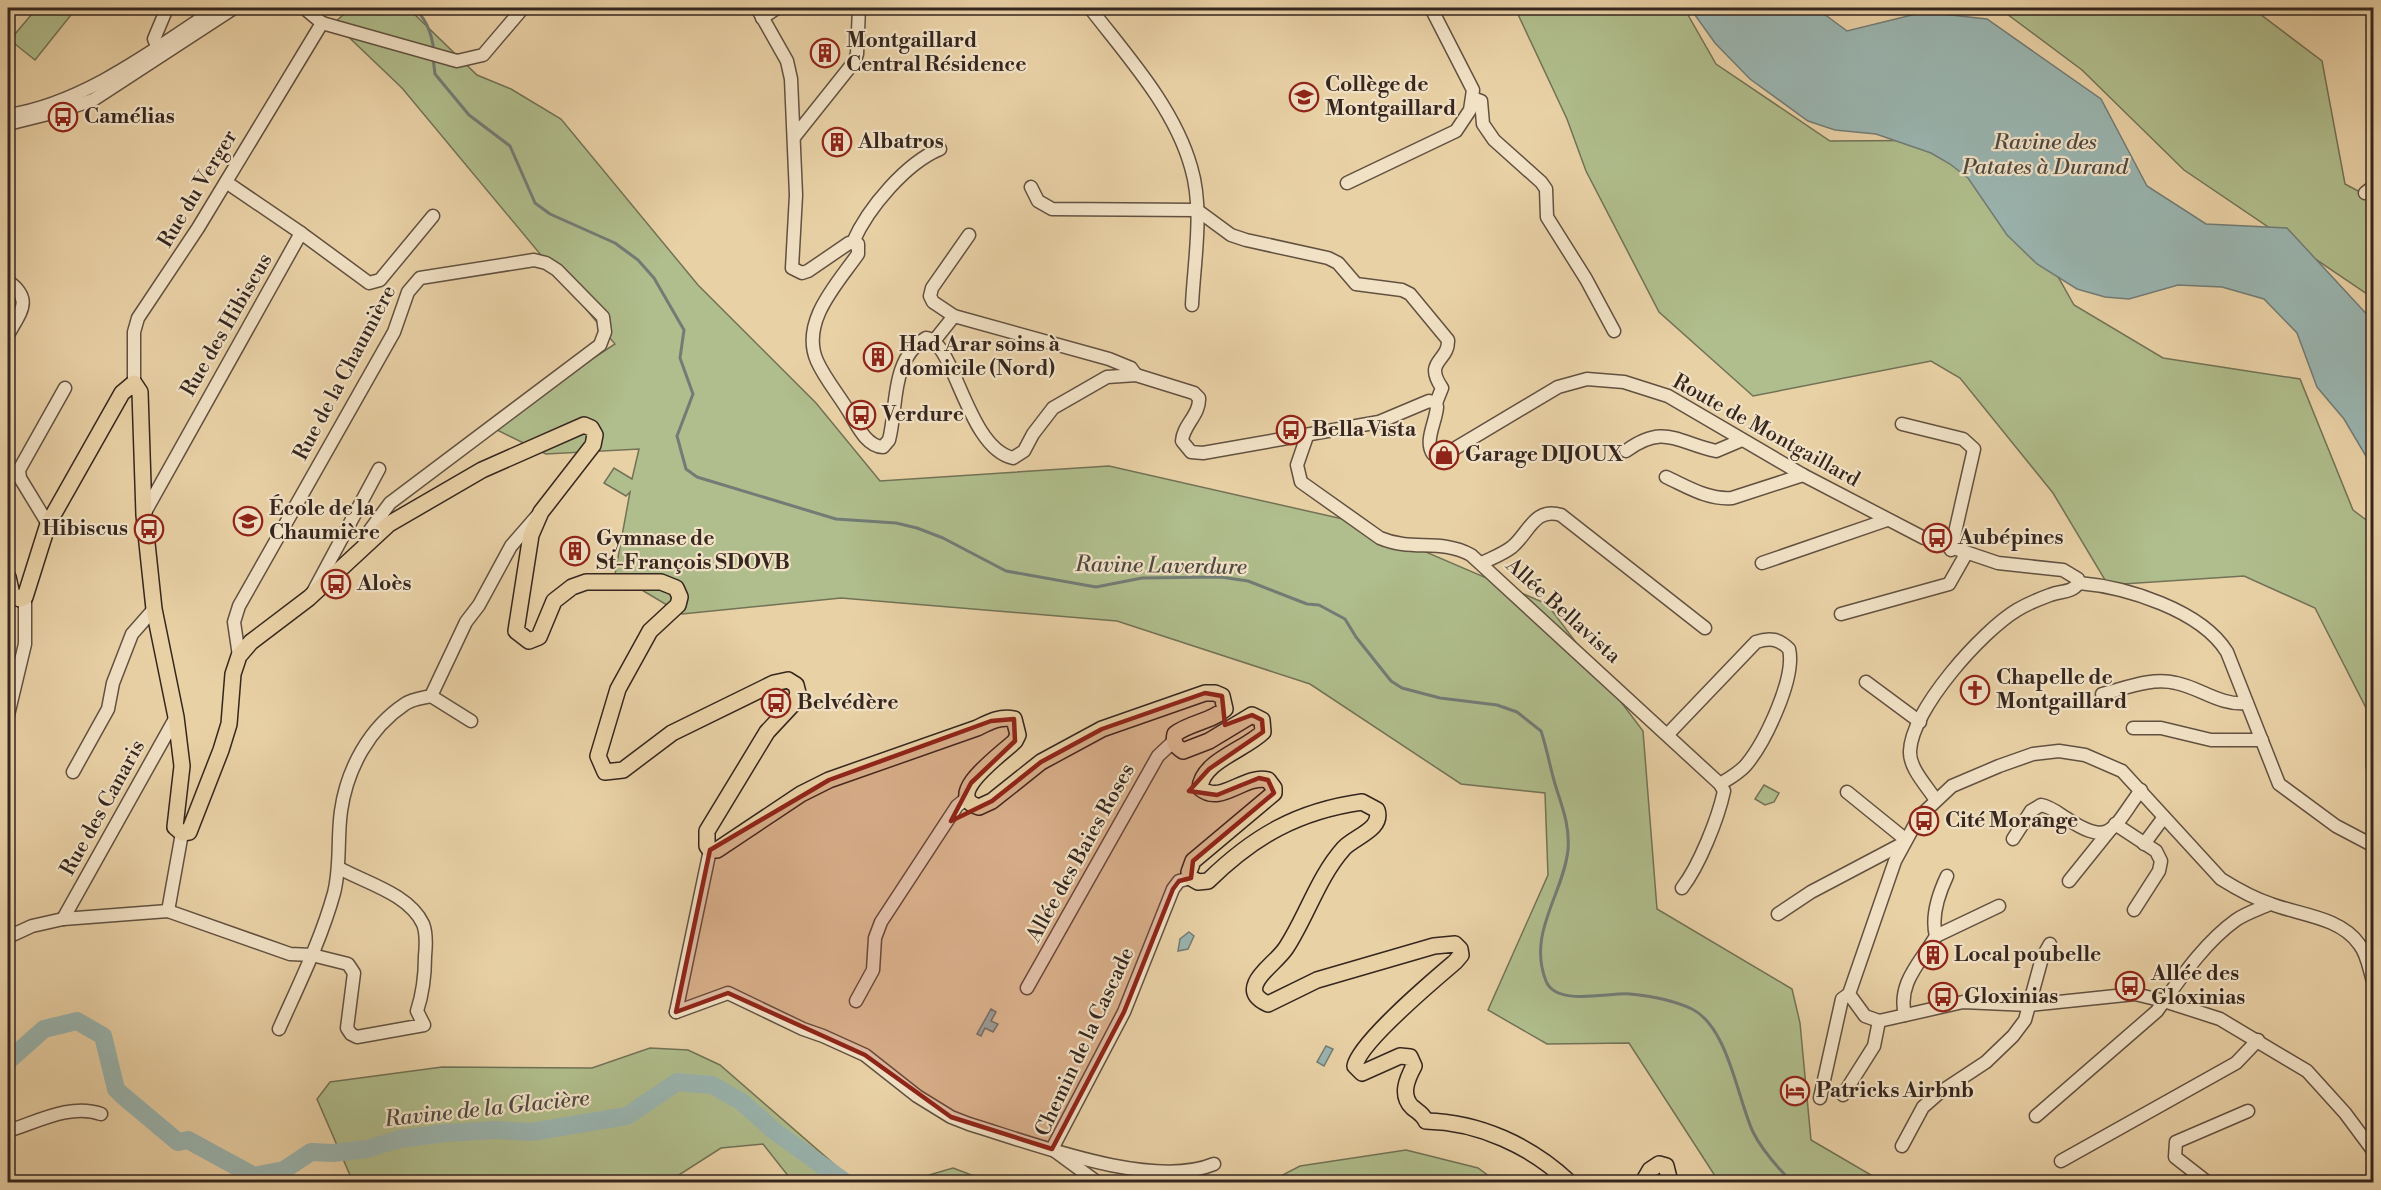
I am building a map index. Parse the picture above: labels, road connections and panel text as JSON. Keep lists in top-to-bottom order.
{
  "streets": {
    "street": [
      "Rue du Verger",
      "Rue des Hibiscus",
      "Rue de la Chaumière",
      "Route de Montgaillard",
      "Allée Bellavista",
      "Rue des Canaris",
      "Allée des Baies Roses",
      "Chemin de la Cascade"
    ]
  },
  "water": ["Ravine des Patates à Durand", "Ravine Laverdure", "Ravine de la Glacière"],
  "places": {
    "building": [
      "Montgaillard Central Résidence",
      "Albatros",
      "Had Arar soins à domicile (Nord)",
      "Gymnase de St-François SDOVB",
      "Local poubelle"
    ],
    "school or university": ["Collège de Montgaillard", "École de la Chaumière"],
    "bus stop": [
      "Camélias",
      "Verdure",
      "Bella Vista",
      "Hibiscus",
      "Aubépines",
      "Aloès",
      "Belvédère",
      "Cité Morange",
      "Allée des Gloxinias",
      "Gloxinias"
    ],
    "shop": ["Garage DIJOUX"],
    "church": ["Chapelle de Montgaillard"],
    "hotel": ["Patricks Airbnb"]
  }
}
